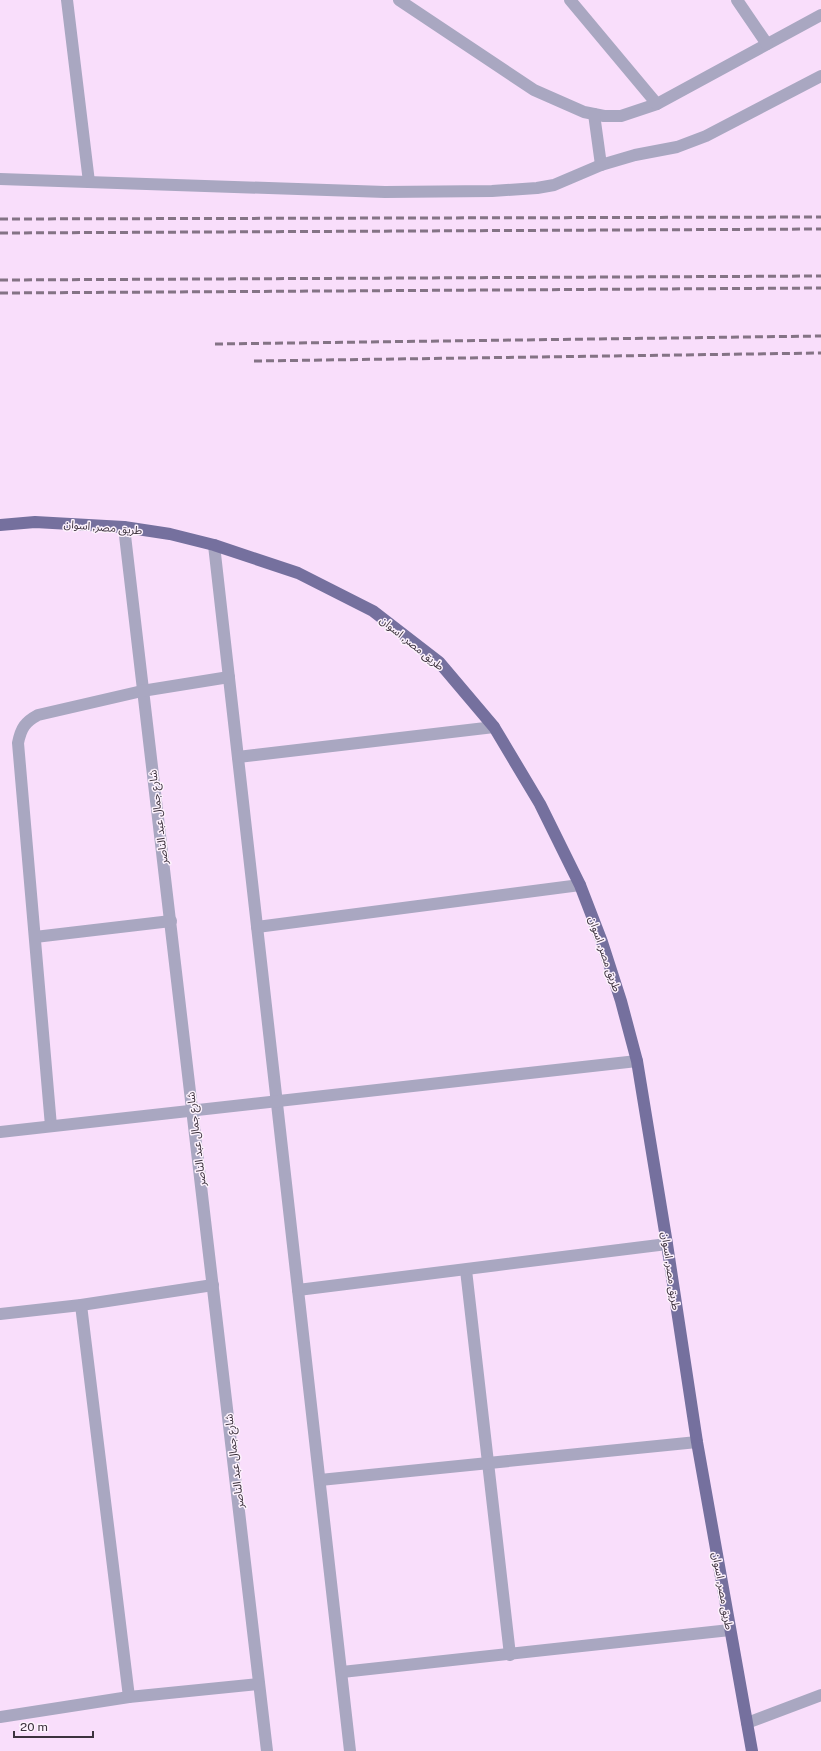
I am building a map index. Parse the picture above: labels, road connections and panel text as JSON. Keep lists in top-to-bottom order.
{
  "streets": {
    "main road": ["طريق مصر, اسوان"],
    "street": ["شارع جمال عبد الناصر"]
  },
  "crossings": [
    ["طريق مصر, اسوان", "شارع جمال عبد الناصر"]
  ],
  "scale_bar": "20 m"
}
